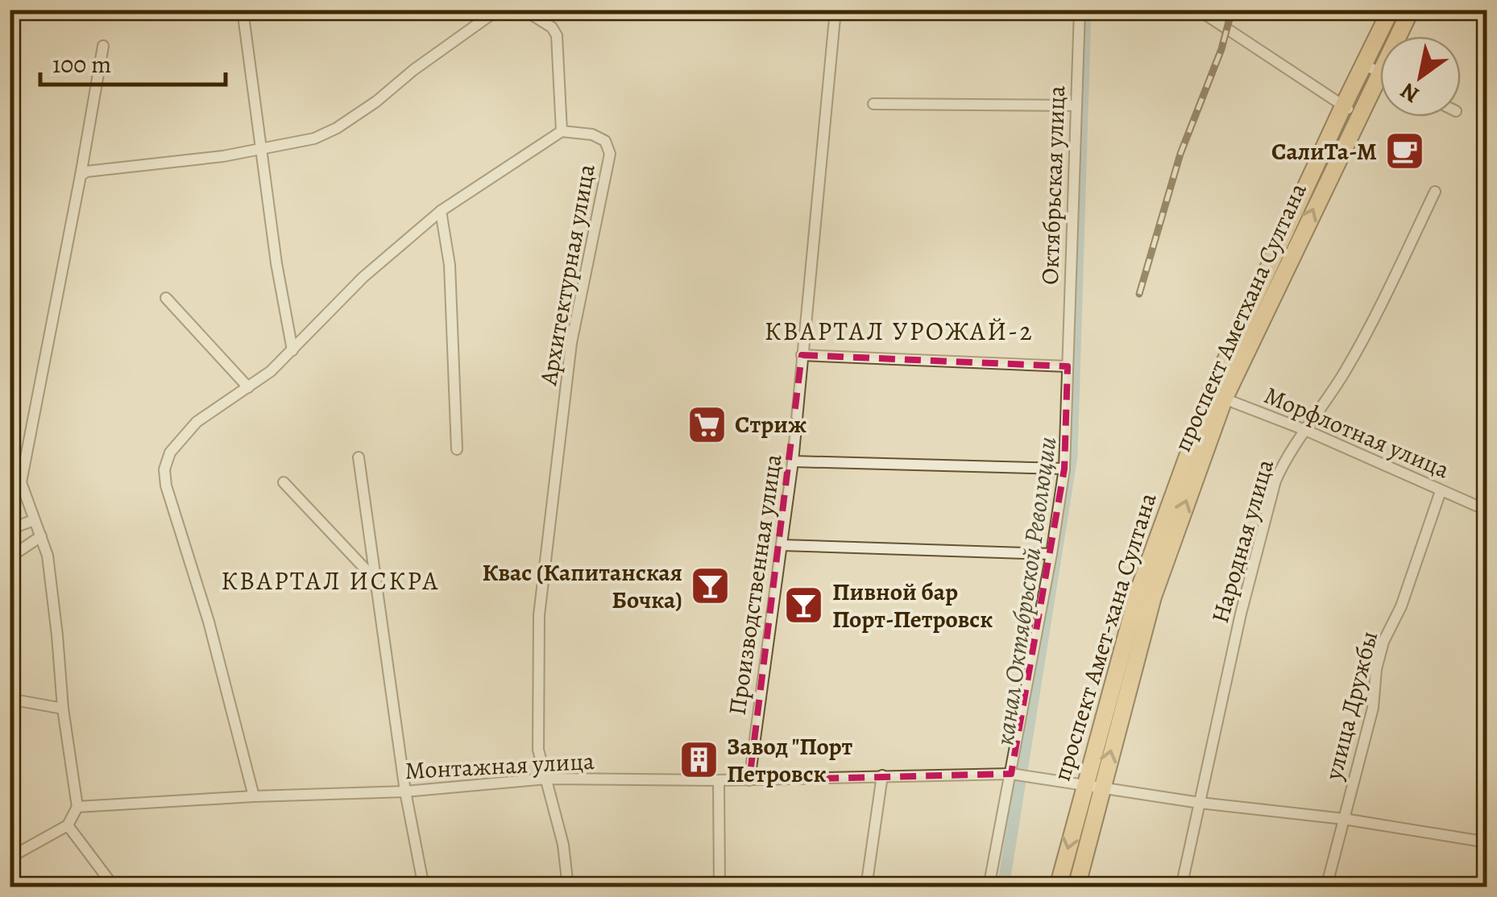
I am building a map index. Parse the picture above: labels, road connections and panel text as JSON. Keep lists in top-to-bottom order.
{
  "streets": {
    "main road": ["проспект Амет-хана Султана"],
    "street": [
      "Октябрьская улица",
      "Архитектурная улица",
      "Морфлотная улица",
      "Народная улица",
      "Производственная улица",
      "улица Дружбы",
      "Монтажная улица"
    ]
  },
  "crossings": [
    ["Октябрьская улица", "Монтажная улица"],
    ["Архитектурная улица", "Монтажная улица"],
    ["Морфлотная улица", "Народная улица"],
    ["Морфлотная улица", "проспект Амет-хана Султана"],
    ["Морфлотная улица", "улица Дружбы"],
    ["Народная улица", "Монтажная улица"],
    ["Производственная улица", "Монтажная улица"],
    ["проспект Амет-хана Султана", "Монтажная улица"],
    ["улица Дружбы", "Монтажная улица"]
  ],
  "districts": ["КВАРТАЛ УРОЖАЙ-2", "КВАРТАЛ ИСКРА"],
  "water": ["канал Октябрьской Революции"],
  "places": {
    "cafe": ["СалиТа-М"],
    "supermarket": ["Стриж"],
    "bar": ["Квас (Капитанская Бочка)", "Пивной бар Порт-Петровск"],
    "building": ["Завод \"Порт Петровск"]
  },
  "scale_bar": "100 m",
  "north": "bottom left"
}
